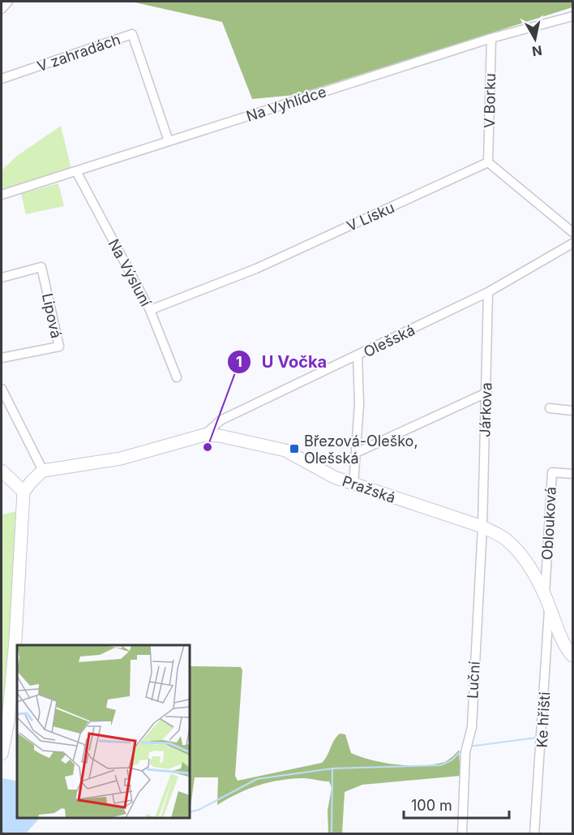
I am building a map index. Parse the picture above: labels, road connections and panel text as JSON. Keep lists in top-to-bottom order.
{
  "streets": {
    "street": [
      "V zahradách",
      "V Borku",
      "Na Vyhlídce",
      "V Lísku",
      "Na Výsluní",
      "Lipová",
      "Olešská",
      "Járkova",
      "Pražská",
      "Oblouková",
      "Luční",
      "Ke hřišti"
    ]
  },
  "crossings": [
    ["V zahradách", "Na Vyhlídce"],
    ["V Borku", "Na Vyhlídce"],
    ["V Borku", "V Lísku"],
    ["Na Vyhlídce", "Na Výsluní"],
    ["V Lísku", "Na Výsluní"],
    ["Olešská", "Járkova"],
    ["Olešská", "Pražská"],
    ["Járkova", "Pražská"],
    ["Járkova", "Luční"],
    ["Pražská", "Oblouková"],
    ["Pražská", "Luční"],
    ["Pražská", "Ke hřišti"],
    ["Oblouková", "Ke hřišti"]
  ],
  "places": {
    "other": ["U Vočka"],
    "transit": ["Březová-Oleško, Olešská"]
  },
  "scale_bar": "100 m",
  "north": "bottom"
}
